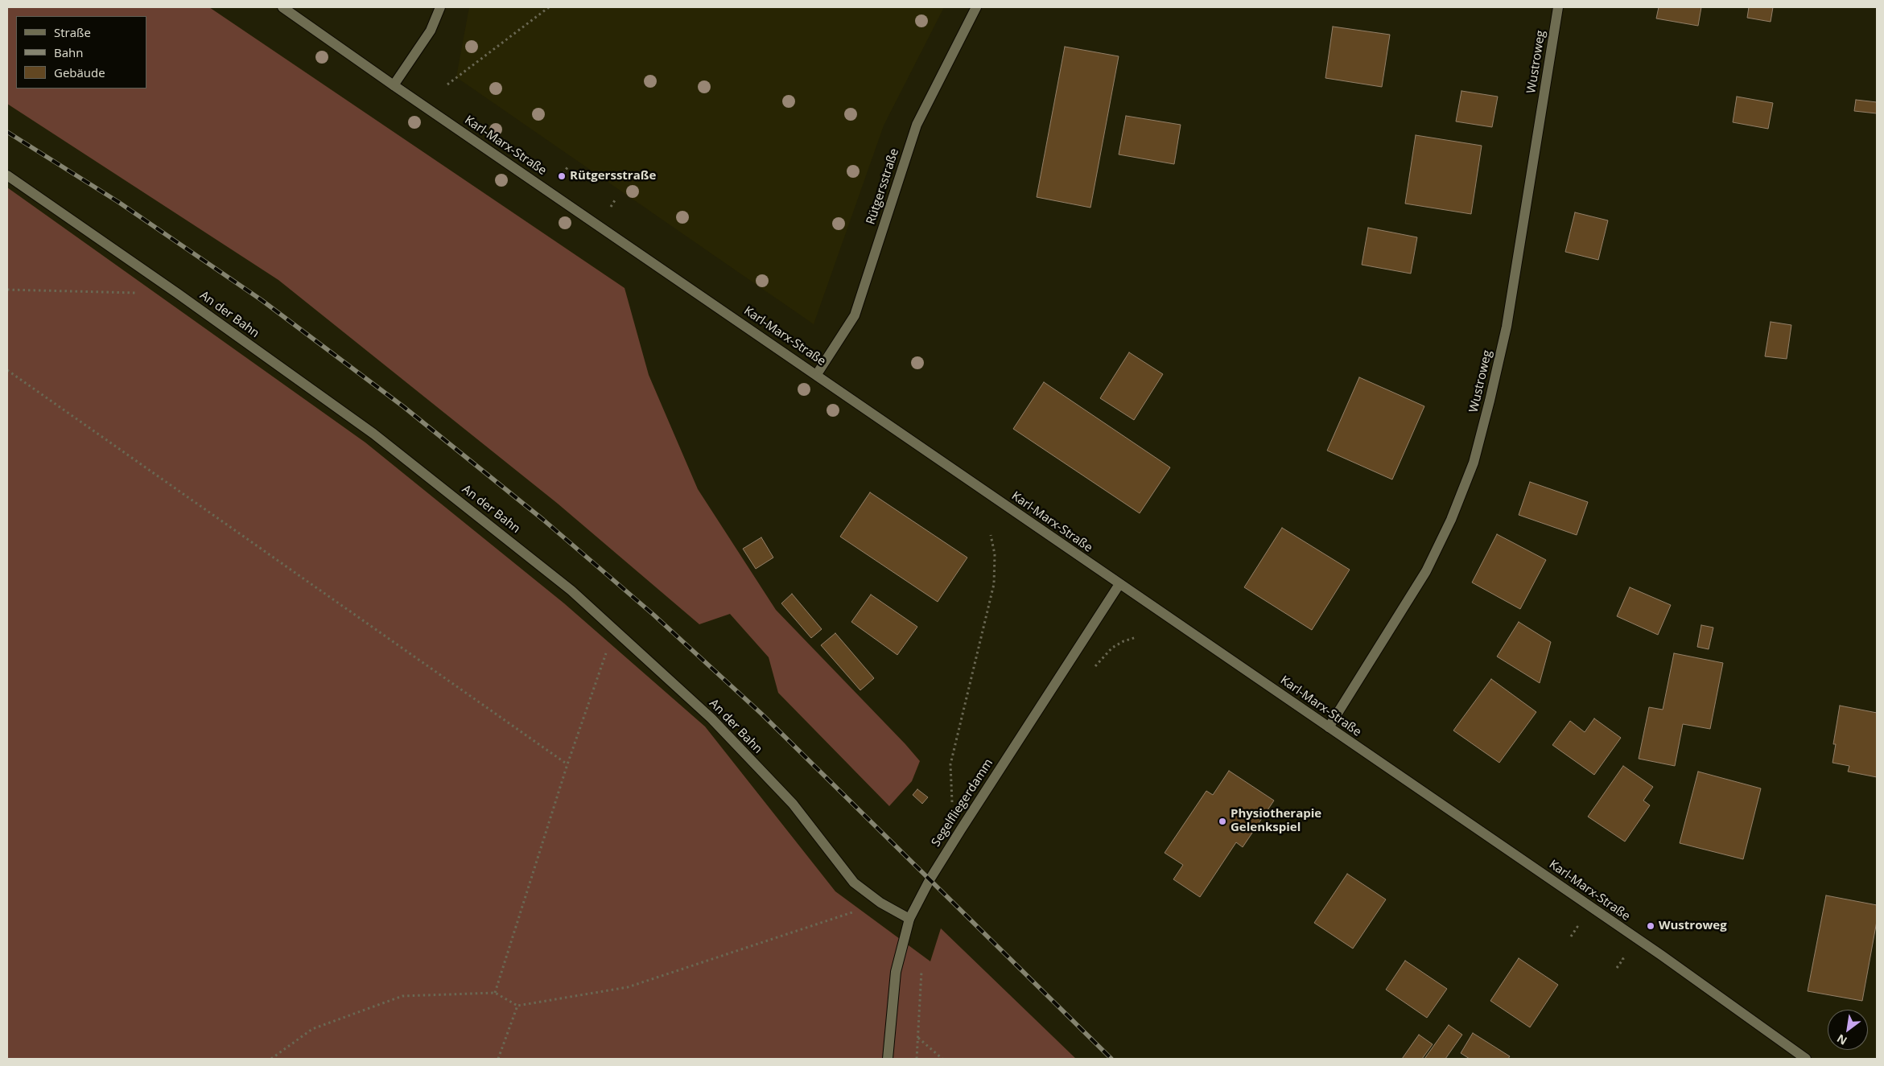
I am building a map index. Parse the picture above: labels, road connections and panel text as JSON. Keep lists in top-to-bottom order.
{
  "streets": {
    "street": [
      "Wustroweg",
      "Karl-Marx-Straße",
      "Rütgersstraße",
      "An der Bahn",
      "Segelfliegerdamm"
    ]
  },
  "crossings": [
    ["Wustroweg", "Karl-Marx-Straße"],
    ["Karl-Marx-Straße", "Rütgersstraße"],
    ["Karl-Marx-Straße", "Segelfliegerdamm"],
    ["An der Bahn", "Segelfliegerdamm"]
  ],
  "places": ["Rütgersstraße", "Physiotherapie Gelenkspiel", "Wustroweg"],
  "legend": ["Straße", "Bahn", "Gebäude"],
  "north": "bottom left"
}
